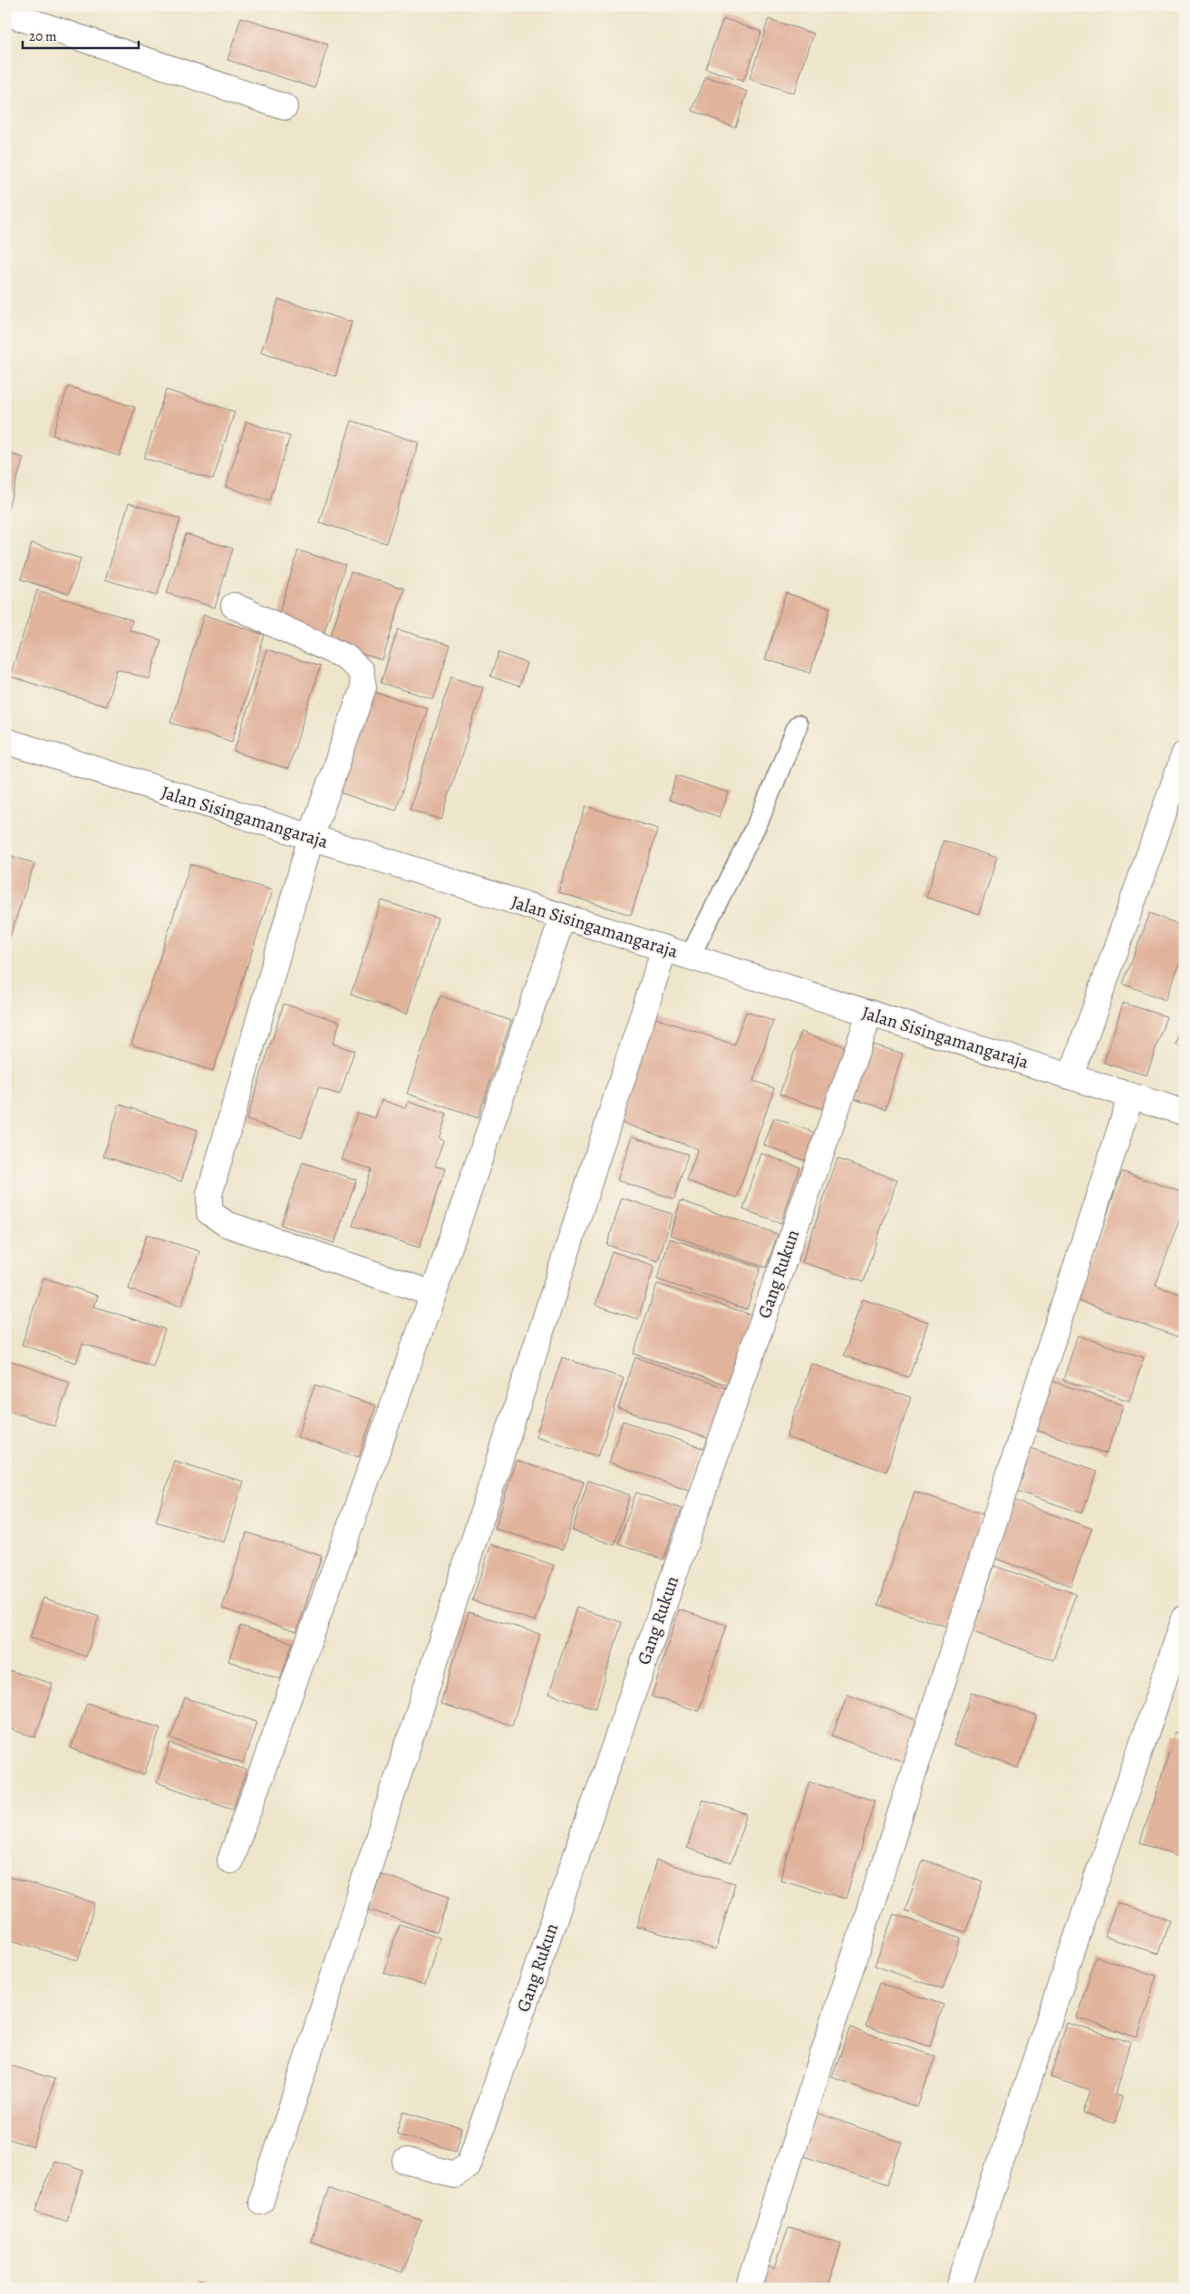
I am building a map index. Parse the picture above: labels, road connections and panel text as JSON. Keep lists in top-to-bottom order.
{
  "streets": {
    "street": ["Jalan Sisingamangaraja", "Gang Rukun"]
  },
  "crossings": [
    ["Jalan Sisingamangaraja", "Gang Rukun"]
  ],
  "scale_bar": "20 m"
}
